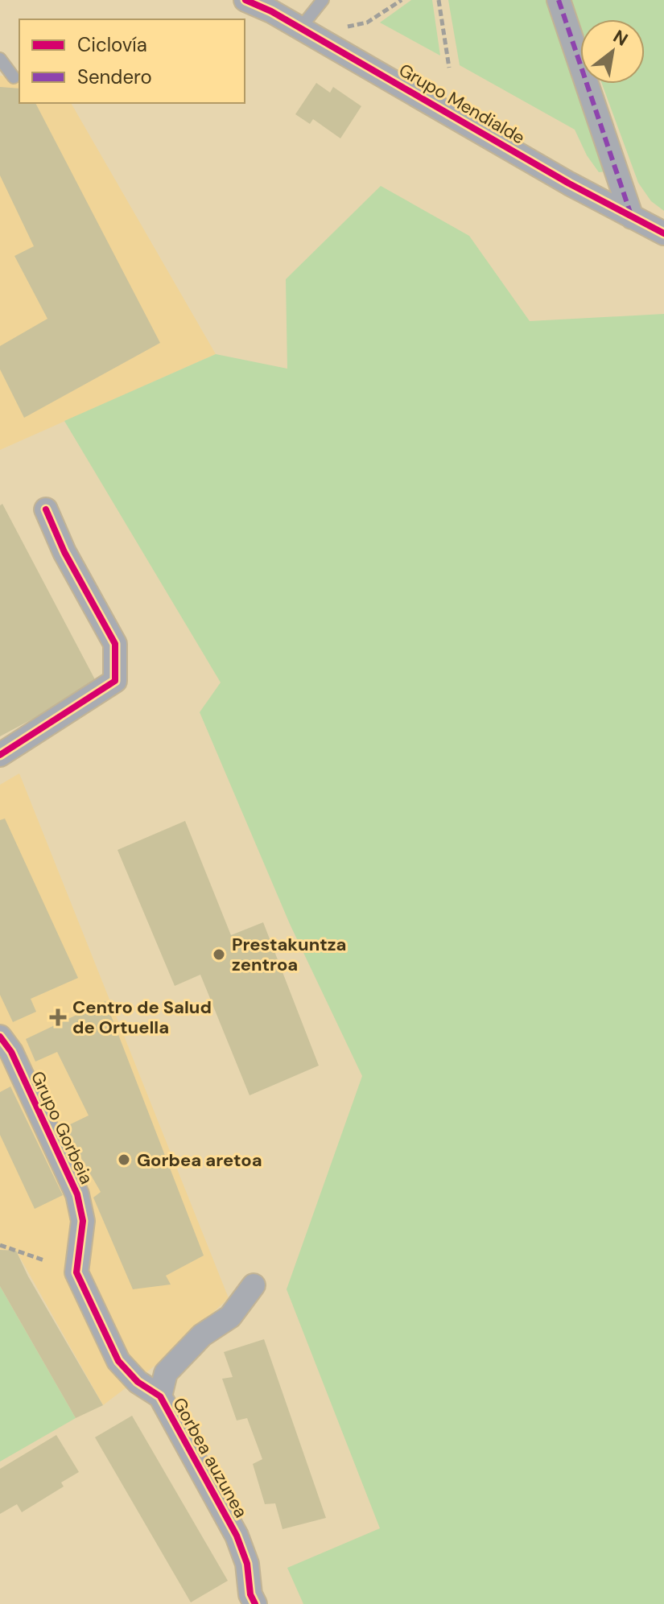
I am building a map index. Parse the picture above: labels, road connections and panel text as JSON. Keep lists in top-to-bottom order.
{
  "streets": {
    "street": ["Grupo Mendialde", "Grupo Gorbeia", "Gorbea auzunea"]
  },
  "crossings": [
    ["Grupo Gorbeia", "Gorbea auzunea"]
  ],
  "places": {
    "other": ["Prestakuntza zentroa", "Gorbea aretoa"],
    "health": ["Centro de Salud de Ortuella"]
  },
  "legend": ["Ciclovía", "Sendero"],
  "north": "top right"
}
